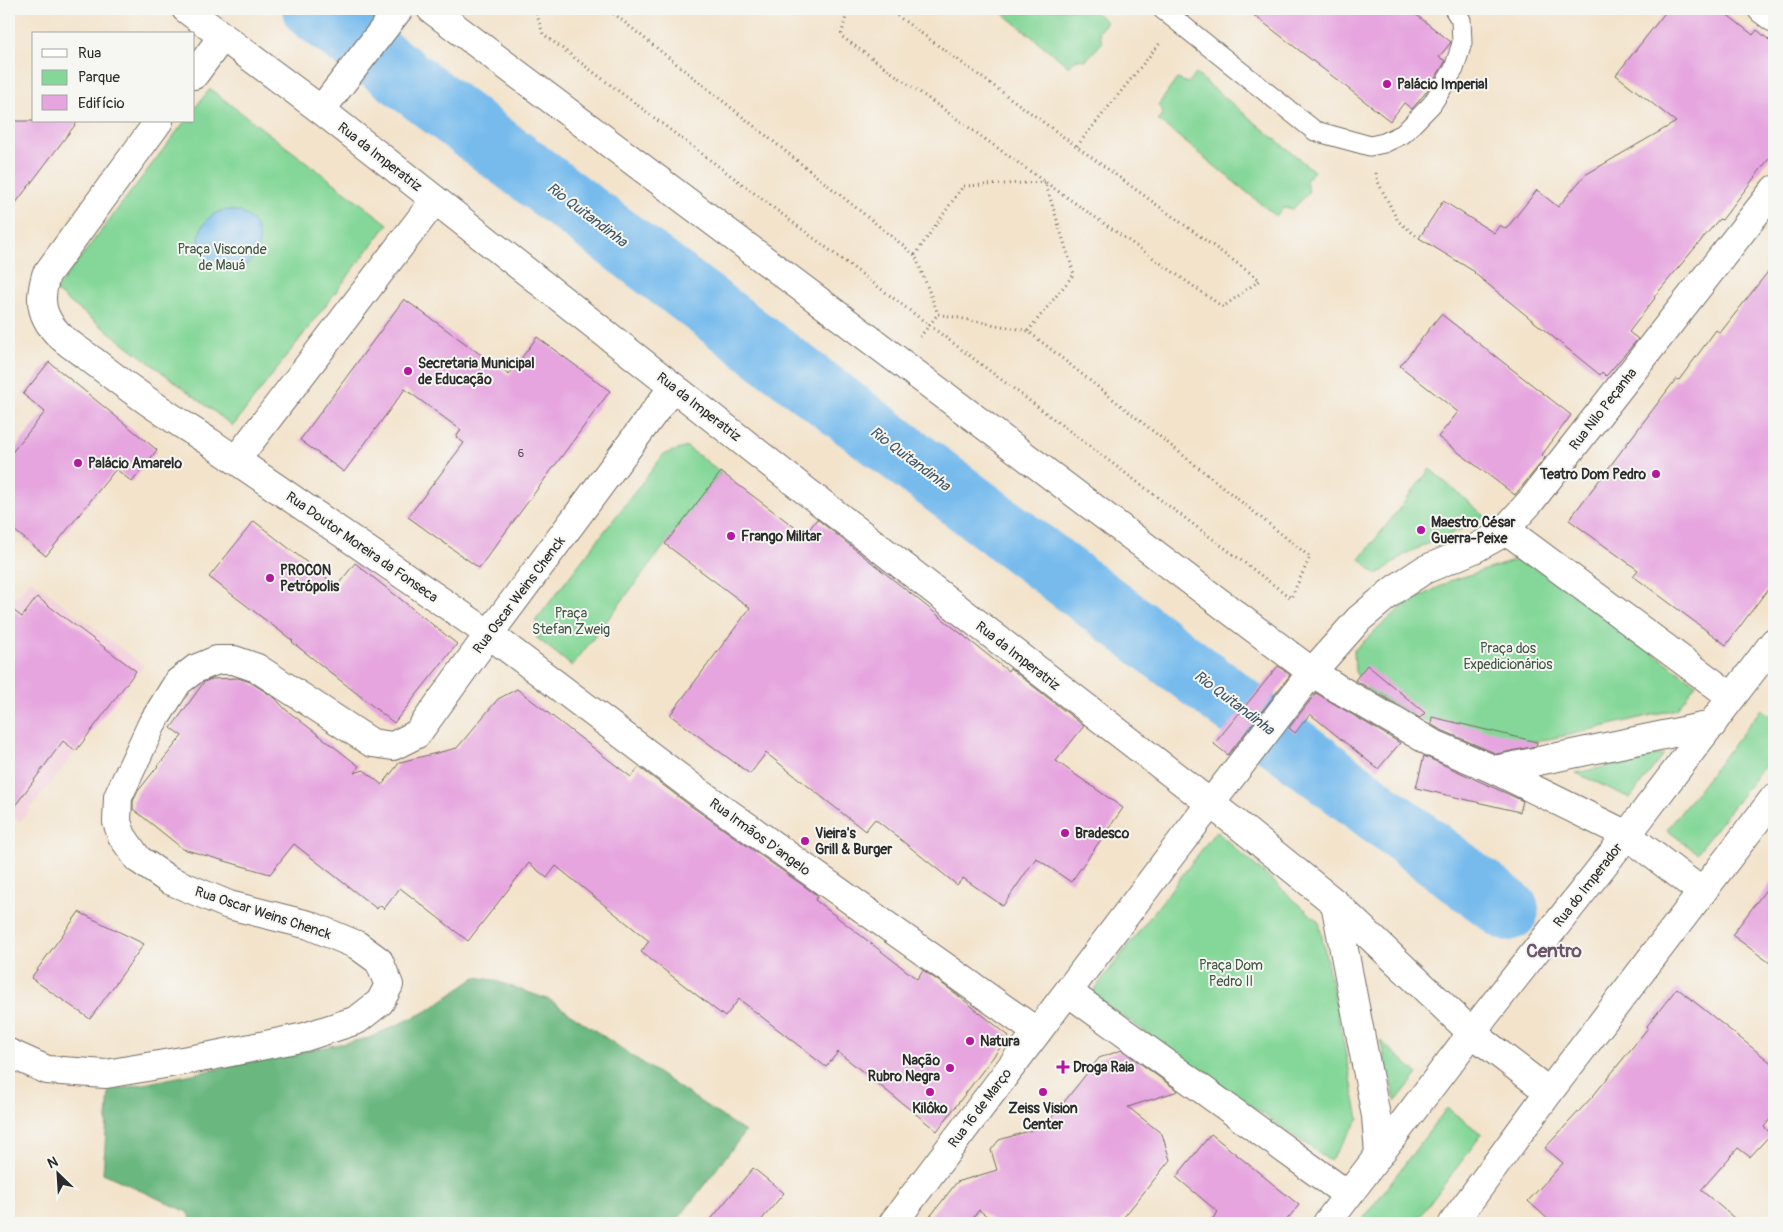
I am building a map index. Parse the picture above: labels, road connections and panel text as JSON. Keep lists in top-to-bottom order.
{
  "streets": {
    "street": [
      "Rua da Imperatriz",
      "Rua Nilo Peçanha",
      "Rua Doutor Moreira da Fonseca",
      "Rua Oscar Weins Chenck",
      "Rua Irmãos D'angelo",
      "Rua do Imperador",
      "Rua 16 de Março"
    ]
  },
  "crossings": [
    ["Rua da Imperatriz", "Rua Nilo Peçanha"],
    ["Rua da Imperatriz", "Rua Oscar Weins Chenck"],
    ["Rua Doutor Moreira da Fonseca", "Rua Oscar Weins Chenck"],
    ["Rua Doutor Moreira da Fonseca", "Rua Irmãos D'angelo"],
    ["Rua Oscar Weins Chenck", "Rua Irmãos D'angelo"],
    ["Rua Irmãos D'angelo", "Rua 16 de Março"]
  ],
  "districts": ["Centro"],
  "water": ["Rio Quitandinha"],
  "parks": [
    "Praça Visconde de Mauá",
    "Praça Stefan Zweig",
    "Praça dos Expedicionários",
    "Praça Dom Pedro II"
  ],
  "places": {
    "other": [
      "Palácio Imperial",
      "Secretaria Municipal de Educação",
      "Palácio Amarelo",
      "Teatro Dom Pedro",
      "Maestro César Guerra-Peixe",
      "Frango Militar",
      "PROCON Petrópolis",
      "Bradesco",
      "Vieira's Grill & Burger",
      "Natura",
      "Nação Rubro Negra",
      "Kilôko",
      "Zeiss Vision Center"
    ],
    "health": ["Droga Raia"]
  },
  "house_numbers": ["6"],
  "legend": ["Rua", "Parque", "Edifício"],
  "north": "top left"
}
